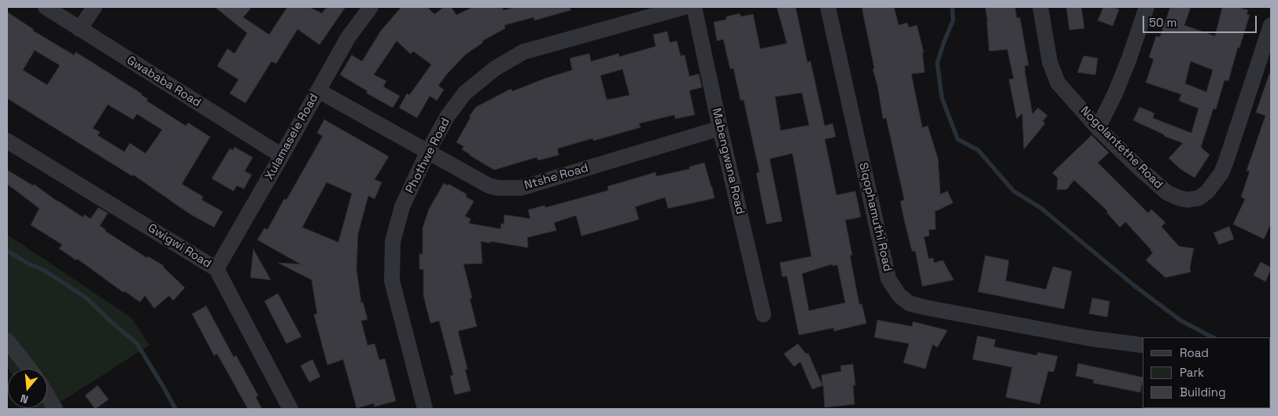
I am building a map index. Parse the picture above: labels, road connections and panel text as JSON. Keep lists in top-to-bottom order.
{
  "streets": {
    "street": [
      "Gwababa Road",
      "Xulamasele Road",
      "Nogolantethe Road",
      "Phothwe Road",
      "Mabengwana Road",
      "Ntshe Road",
      "Siqophamuthi Road",
      "Gwigwi Road"
    ]
  },
  "crossings": [
    ["Gwababa Road", "Xulamasele Road"],
    ["Xulamasele Road", "Ntshe Road"],
    ["Xulamasele Road", "Gwigwi Road"],
    ["Phothwe Road", "Ntshe Road"],
    ["Mabengwana Road", "Ntshe Road"]
  ],
  "legend": ["Road", "Park", "Building"],
  "scale_bar": "50 m",
  "north": "bottom"
}
